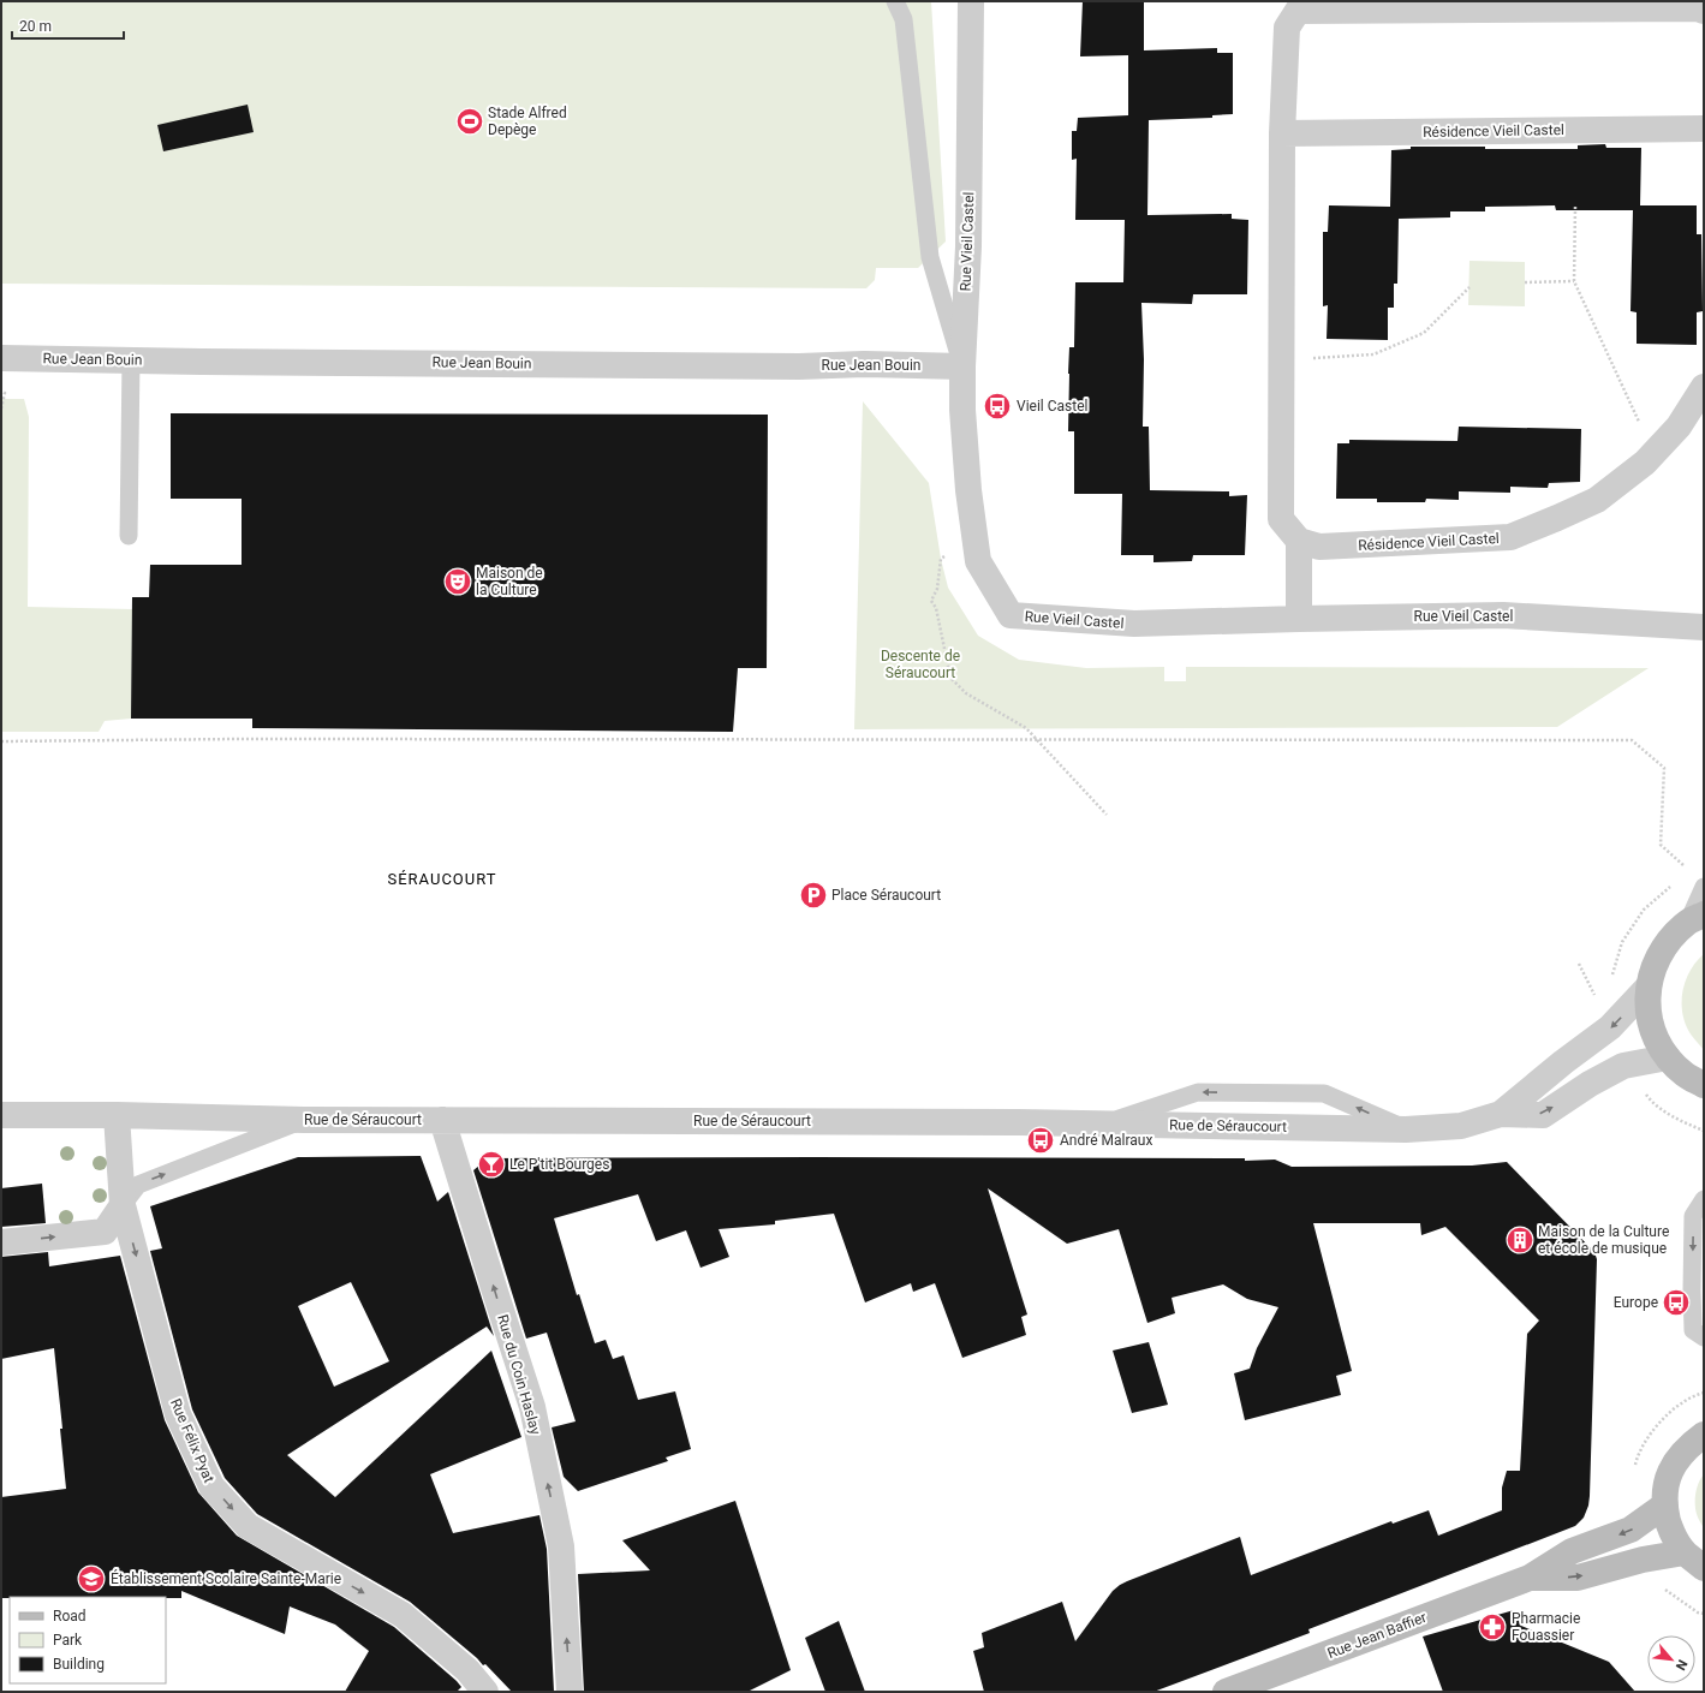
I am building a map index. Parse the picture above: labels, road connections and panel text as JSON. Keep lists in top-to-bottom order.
{
  "streets": {
    "main road": ["Rue Jean Baffier"],
    "street": [
      "Résidence Vieil Castel",
      "Rue Vieil Castel",
      "Rue Jean Bouin",
      "Rue de Séraucourt",
      "Rue du Coin Haslay",
      "Rue Félix Pyat"
    ]
  },
  "crossings": [
    ["Rue Vieil Castel", "Rue Jean Bouin"],
    ["Rue de Séraucourt", "Rue du Coin Haslay"],
    ["Rue de Séraucourt", "Rue Félix Pyat"]
  ],
  "one_way": ["Rue du Coin Haslay", "Rue Félix Pyat"],
  "districts": ["SÉRAUCOURT"],
  "parks": ["Descente de Séraucourt"],
  "places": {
    "sports": ["Stade Alfred Depège"],
    "bus stop": ["Vieil Castel", "André Malraux", "Europe"],
    "theatre": ["Maison de la Culture"],
    "parking": ["Place Séraucourt"],
    "bar": ["Le P'tit Bourges"],
    "building": ["Maison de la Culture et école de musique"],
    "school or university": ["Établissement Scolaire Sainte-Marie"],
    "pharmacy": ["Pharmacie Fouassier"]
  },
  "legend": ["Road", "Park", "Building"],
  "scale_bar": "20 m",
  "north": "bottom right"
}
